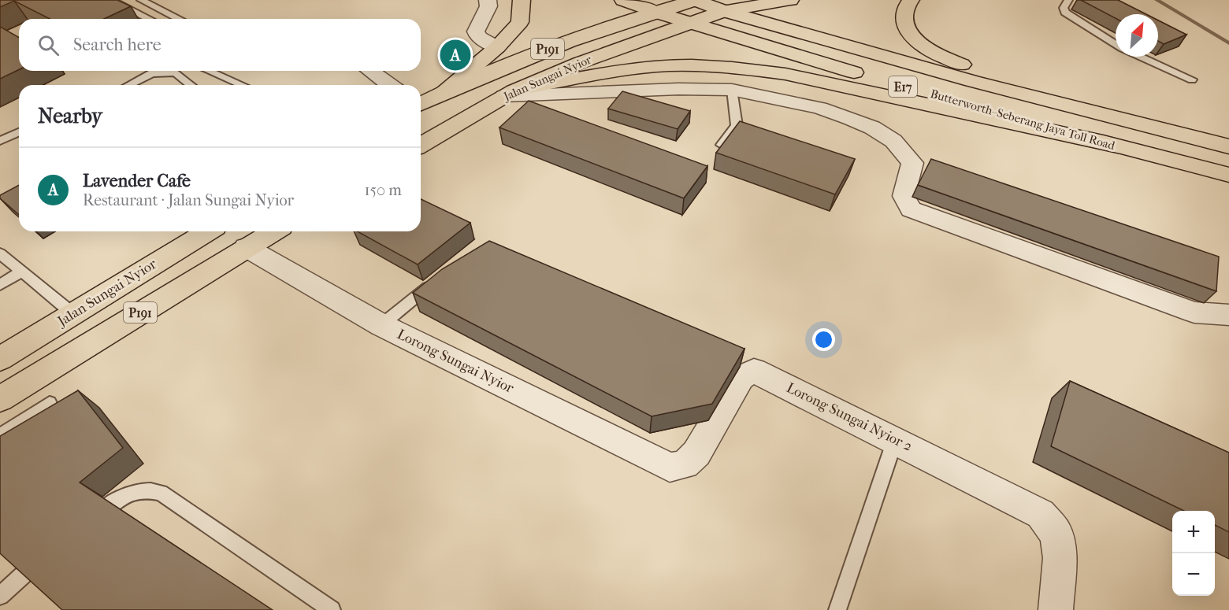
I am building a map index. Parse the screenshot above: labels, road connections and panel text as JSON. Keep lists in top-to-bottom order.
{
  "streets": {
    "main road": [
      "P191",
      "Jalan Sungai Nyior",
      "E17",
      "Butterworth–Seberang Jaya Toll Road"
    ],
    "street": ["Lorong Sungai Nyior", "Lorong Sungai Nyior 2"]
  },
  "crossings": [
    ["P191", "Jalan Sungai Nyior"],
    ["P191", "E17"],
    ["P191", "Butterworth–Seberang Jaya Toll Road"],
    ["P191", "Lorong Sungai Nyior"],
    ["Jalan Sungai Nyior", "E17"],
    ["Jalan Sungai Nyior", "Butterworth–Seberang Jaya Toll Road"],
    ["E17", "Butterworth–Seberang Jaya Toll Road"],
    ["Lorong Sungai Nyior", "Lorong Sungai Nyior 2"]
  ],
  "north": "top right",
  "page": {
    "search": "Search here",
    "pins": "A",
    "heading": "Nearby",
    "list": [
      {
        "mark": "A",
        "name": "Lavender Cafe",
        "note": "Restaurant · Jalan Sungai Nyior",
        "value": "150 m"
      }
    ],
    "map_buttons": ["+", "−"]
  }
}
